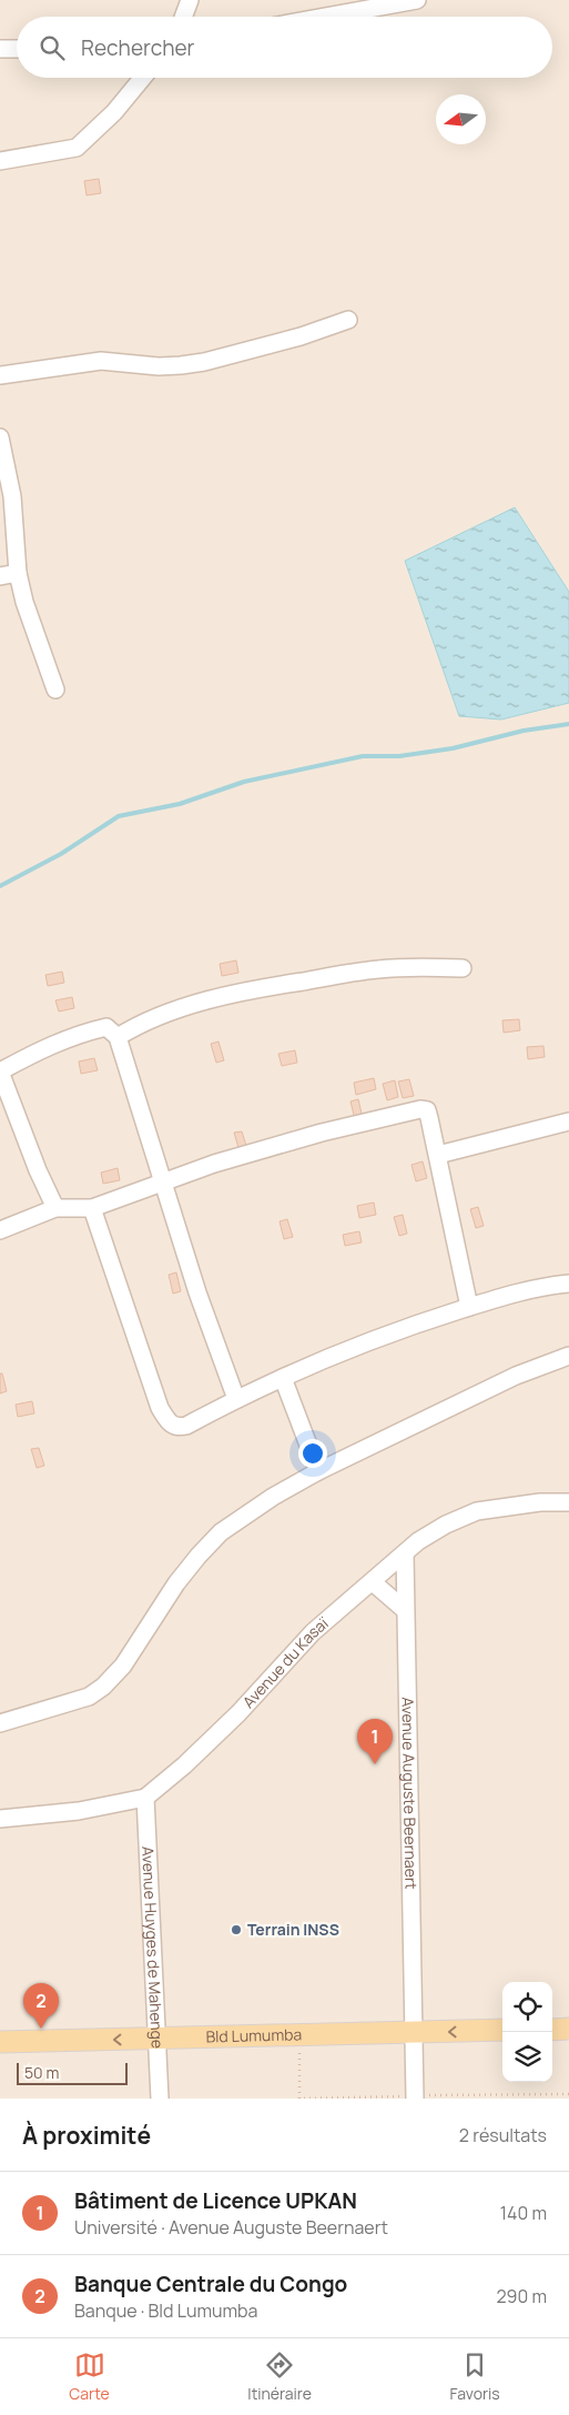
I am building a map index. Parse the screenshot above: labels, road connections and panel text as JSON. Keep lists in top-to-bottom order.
{
  "streets": {
    "main road": ["Bld Lumumba"],
    "street": ["Avenue du Kasaï", "Avenue Auguste Beernaert", "Avenue Huyges de Mahenge"]
  },
  "crossings": [
    ["Avenue du Kasaï", "Avenue Auguste Beernaert"],
    ["Avenue du Kasaï", "Avenue Huyges de Mahenge"],
    ["Avenue Auguste Beernaert", "Bld Lumumba"],
    ["Avenue Huyges de Mahenge", "Bld Lumumba"]
  ],
  "one_way": ["Bld Lumumba"],
  "places": ["Terrain INSS"],
  "scale_bar": "50 m",
  "north": "left",
  "page": {
    "search": "Rechercher",
    "pins": ["1", "2"],
    "scale": "50 m",
    "heading": ["À proximité", "2 résultats"],
    "list": [
      {
        "mark": "1",
        "name": "Bâtiment de Licence UPKAN",
        "note": "Université · Avenue Auguste Beernaert",
        "value": "140 m"
      },
      {
        "mark": "2",
        "name": "Banque Centrale du Congo",
        "note": "Banque · Bld Lumumba",
        "value": "290 m"
      }
    ],
    "nav": ["Carte", "Itinéraire", "Favoris"]
  }
}
